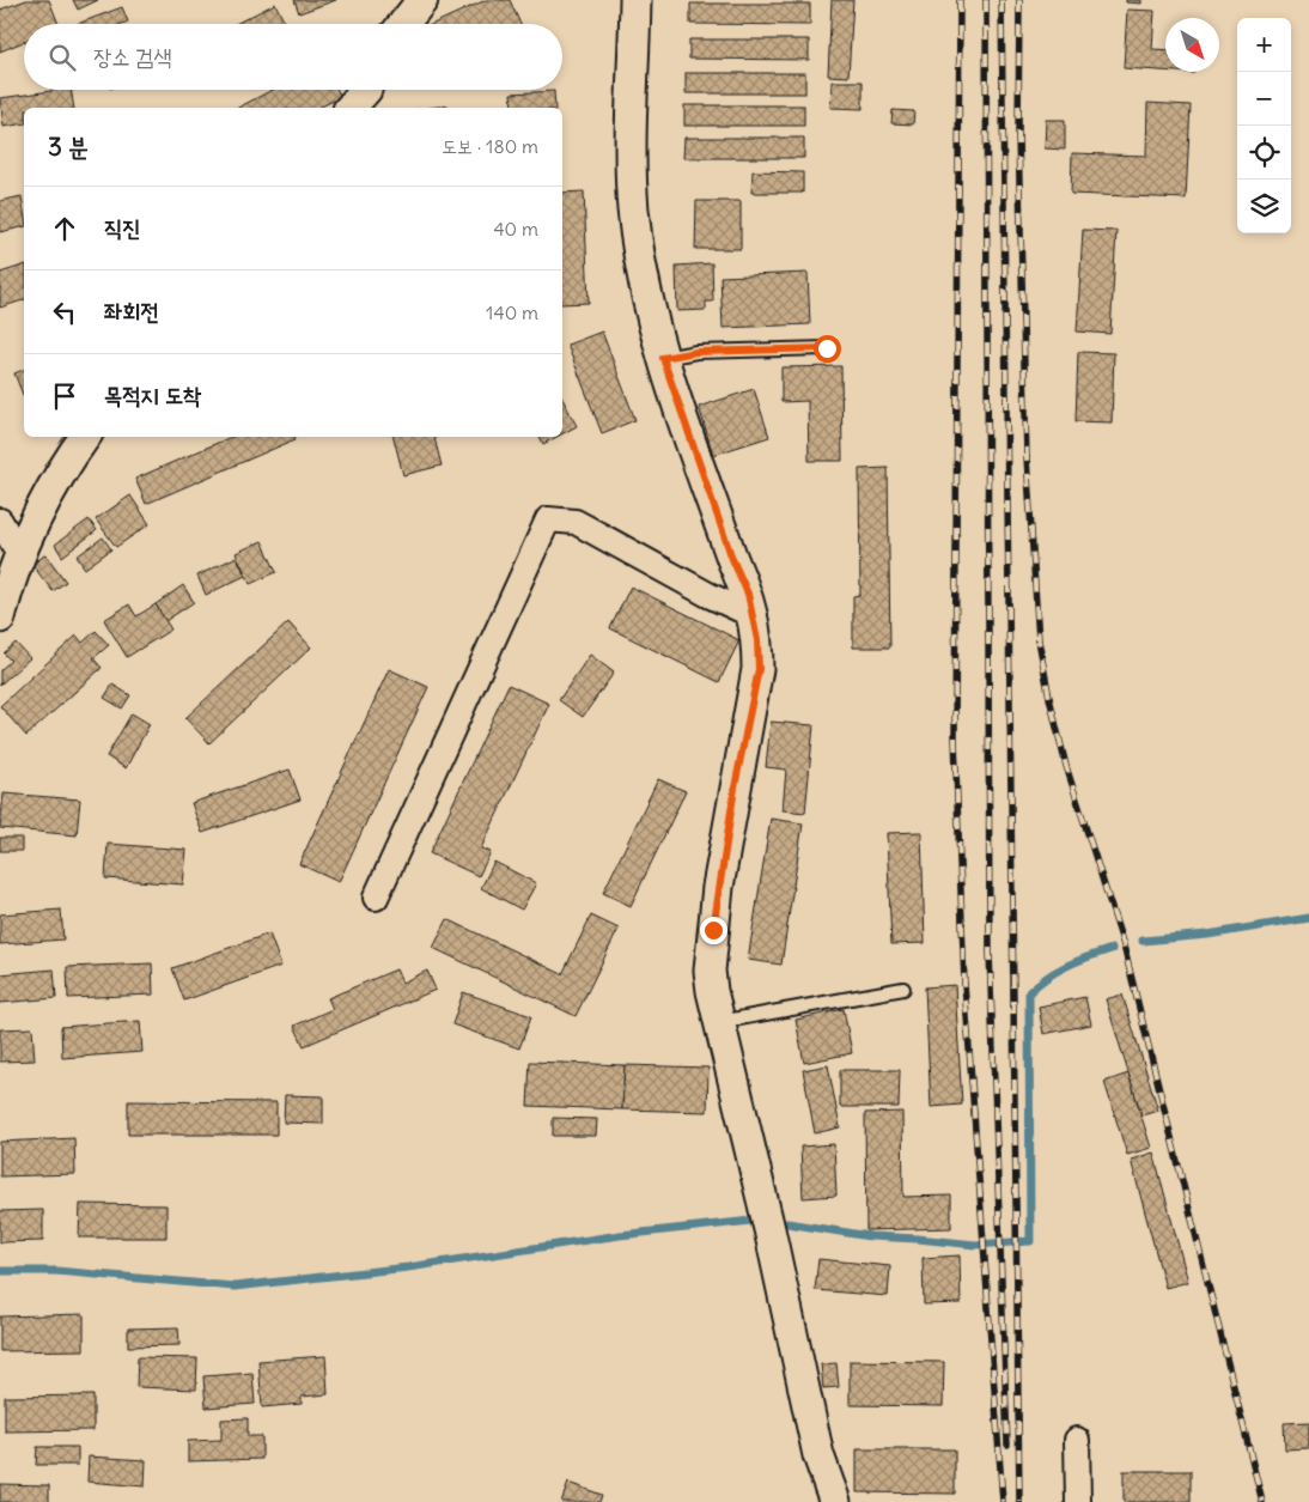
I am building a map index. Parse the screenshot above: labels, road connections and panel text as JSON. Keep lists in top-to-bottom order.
{
  "north": "bottom right",
  "page": {
    "map_buttons": ["+", "−"],
    "search": "장소 검색",
    "heading": ["3 분", "도보 · 180 m"],
    "list": [
      ["직진", "40 m"],
      ["좌회전", "140 m"],
      "목적지 도착"
    ]
  }
}
